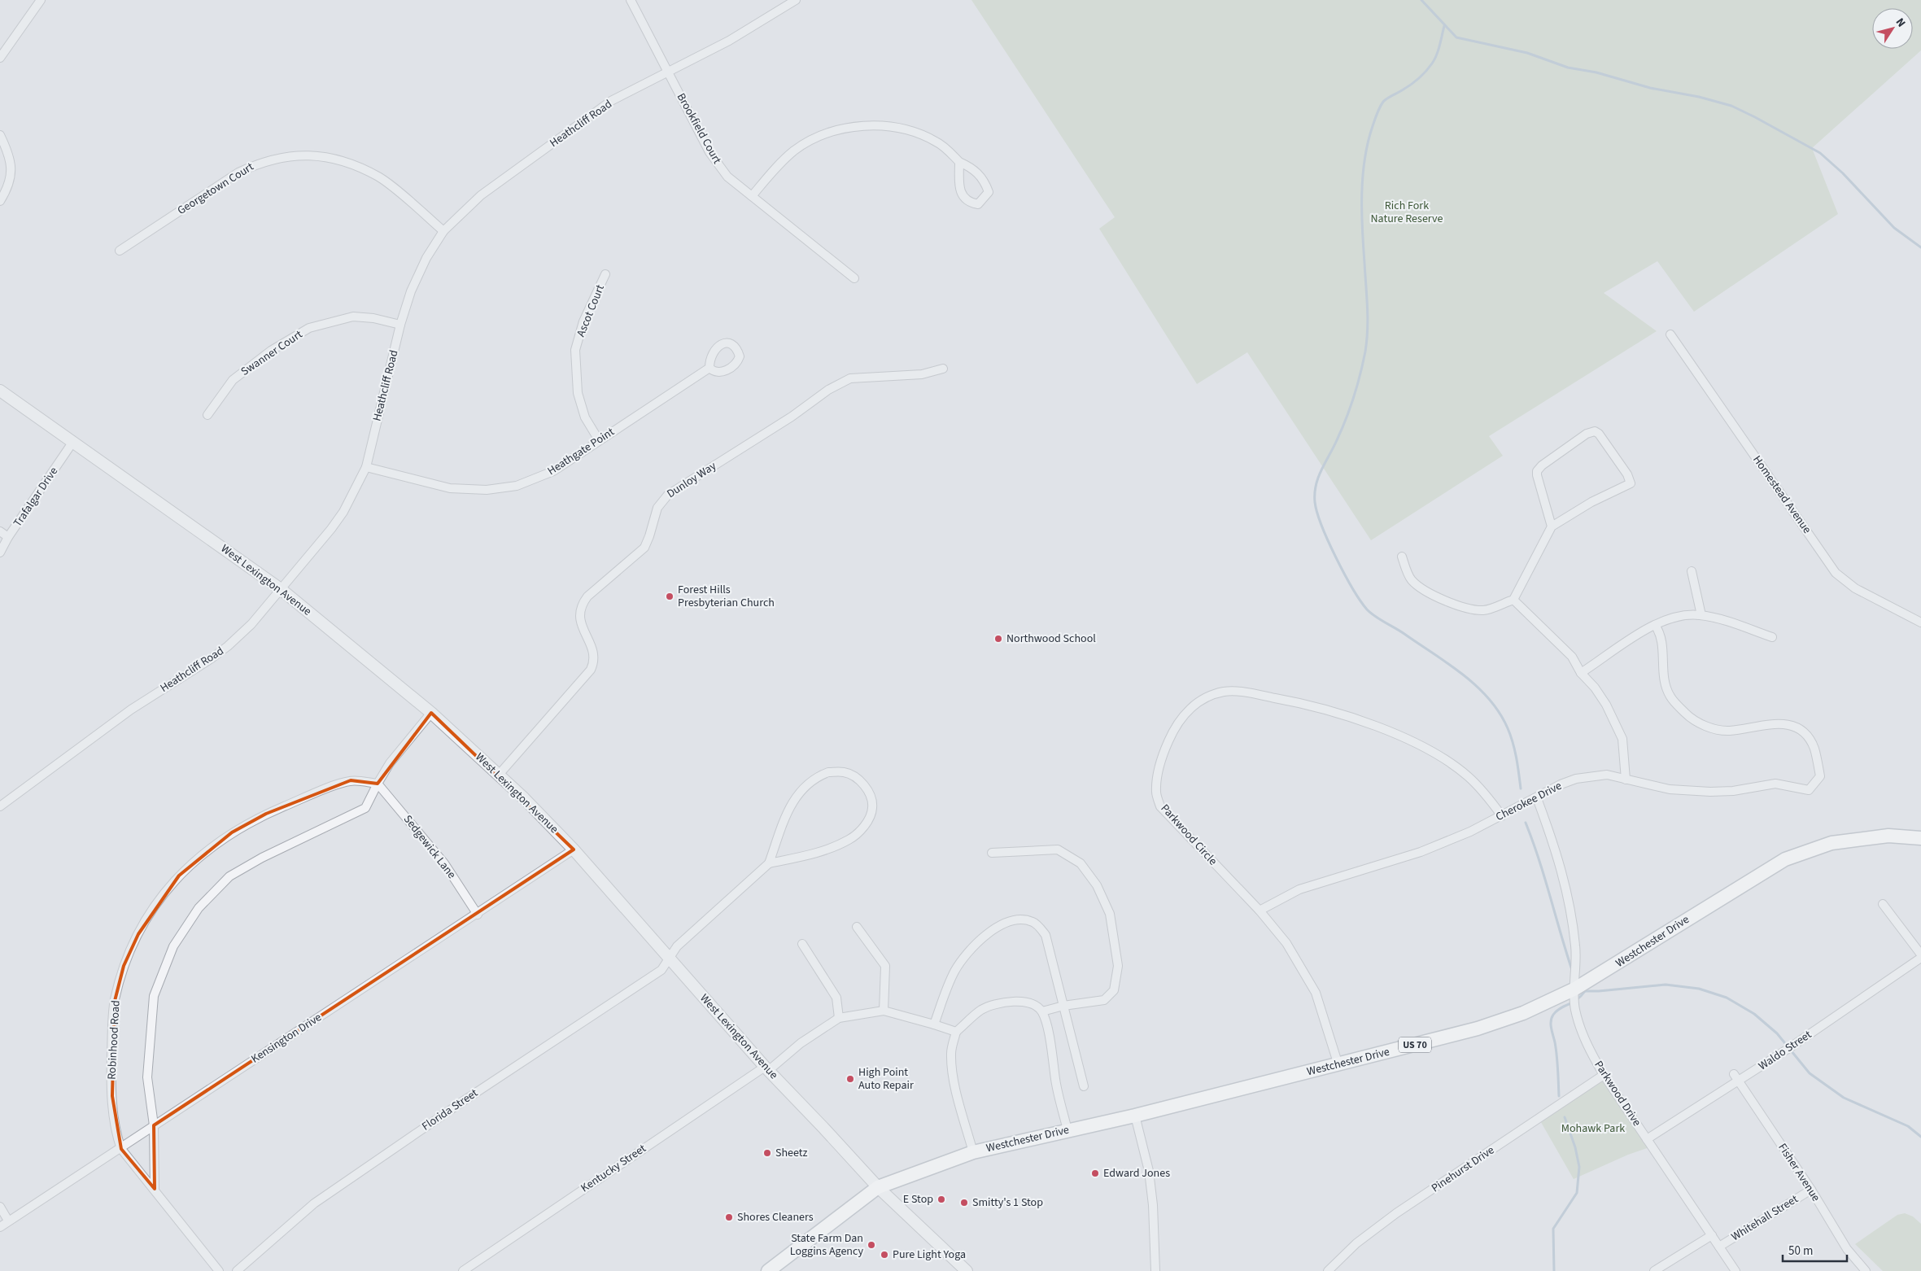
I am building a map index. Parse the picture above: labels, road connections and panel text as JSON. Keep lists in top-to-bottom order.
{
  "streets": {
    "main road": ["Westchester Drive", "US 70"],
    "street": [
      "Heathcliff Road",
      "Brookfield Court",
      "Georgetown Court",
      "Ascot Court",
      "Swanner Court",
      "Heathgate Point",
      "Dunloy Way",
      "Homestead Avenue",
      "Trafalgar Drive",
      "West Lexington Avenue",
      "Cherokee Drive",
      "Parkwood Circle",
      "Sedgewick Lane",
      "Kensington Drive",
      "Robinhood Road",
      "Waldo Street",
      "Parkwood Drive",
      "Florida Street",
      "Kentucky Street",
      "Pinehurst Drive",
      "Fisher Avenue",
      "Whitehall Street"
    ]
  },
  "crossings": [
    ["Heathcliff Road", "Brookfield Court"],
    ["Heathcliff Road", "Georgetown Court"],
    ["Heathcliff Road", "Swanner Court"],
    ["Heathcliff Road", "Heathgate Point"],
    ["Heathcliff Road", "West Lexington Avenue"],
    ["Ascot Court", "Heathgate Point"],
    ["Dunloy Way", "West Lexington Avenue"],
    ["Trafalgar Drive", "West Lexington Avenue"],
    ["West Lexington Avenue", "Westchester Drive"],
    ["West Lexington Avenue", "Kensington Drive"],
    ["West Lexington Avenue", "Florida Street"],
    ["West Lexington Avenue", "Kentucky Street"],
    ["Cherokee Drive", "Parkwood Circle"],
    ["Cherokee Drive", "Parkwood Drive"],
    ["Parkwood Circle", "Westchester Drive"],
    ["Sedgewick Lane", "Kensington Drive"],
    ["Sedgewick Lane", "Robinhood Road"],
    ["Westchester Drive", "Parkwood Drive"],
    ["Kensington Drive", "Robinhood Road"],
    ["Waldo Street", "Parkwood Drive"],
    ["Waldo Street", "Fisher Avenue"],
    ["Parkwood Drive", "Pinehurst Drive"],
    ["Parkwood Drive", "Whitehall Street"],
    ["Fisher Avenue", "Whitehall Street"]
  ],
  "parks": ["Rich Fork Nature Reserve", "Mohawk Park"],
  "places": [
    "Forest Hills Presbyterian Church",
    "Northwood School",
    "High Point Auto Repair",
    "Sheetz",
    "Edward Jones",
    "E Stop",
    "Smitty's 1 Stop",
    "Shores Cleaners",
    "State Farm Dan Loggins Agency",
    "Pure Light Yoga"
  ],
  "scale_bar": "50 m",
  "north": "top right"
}
